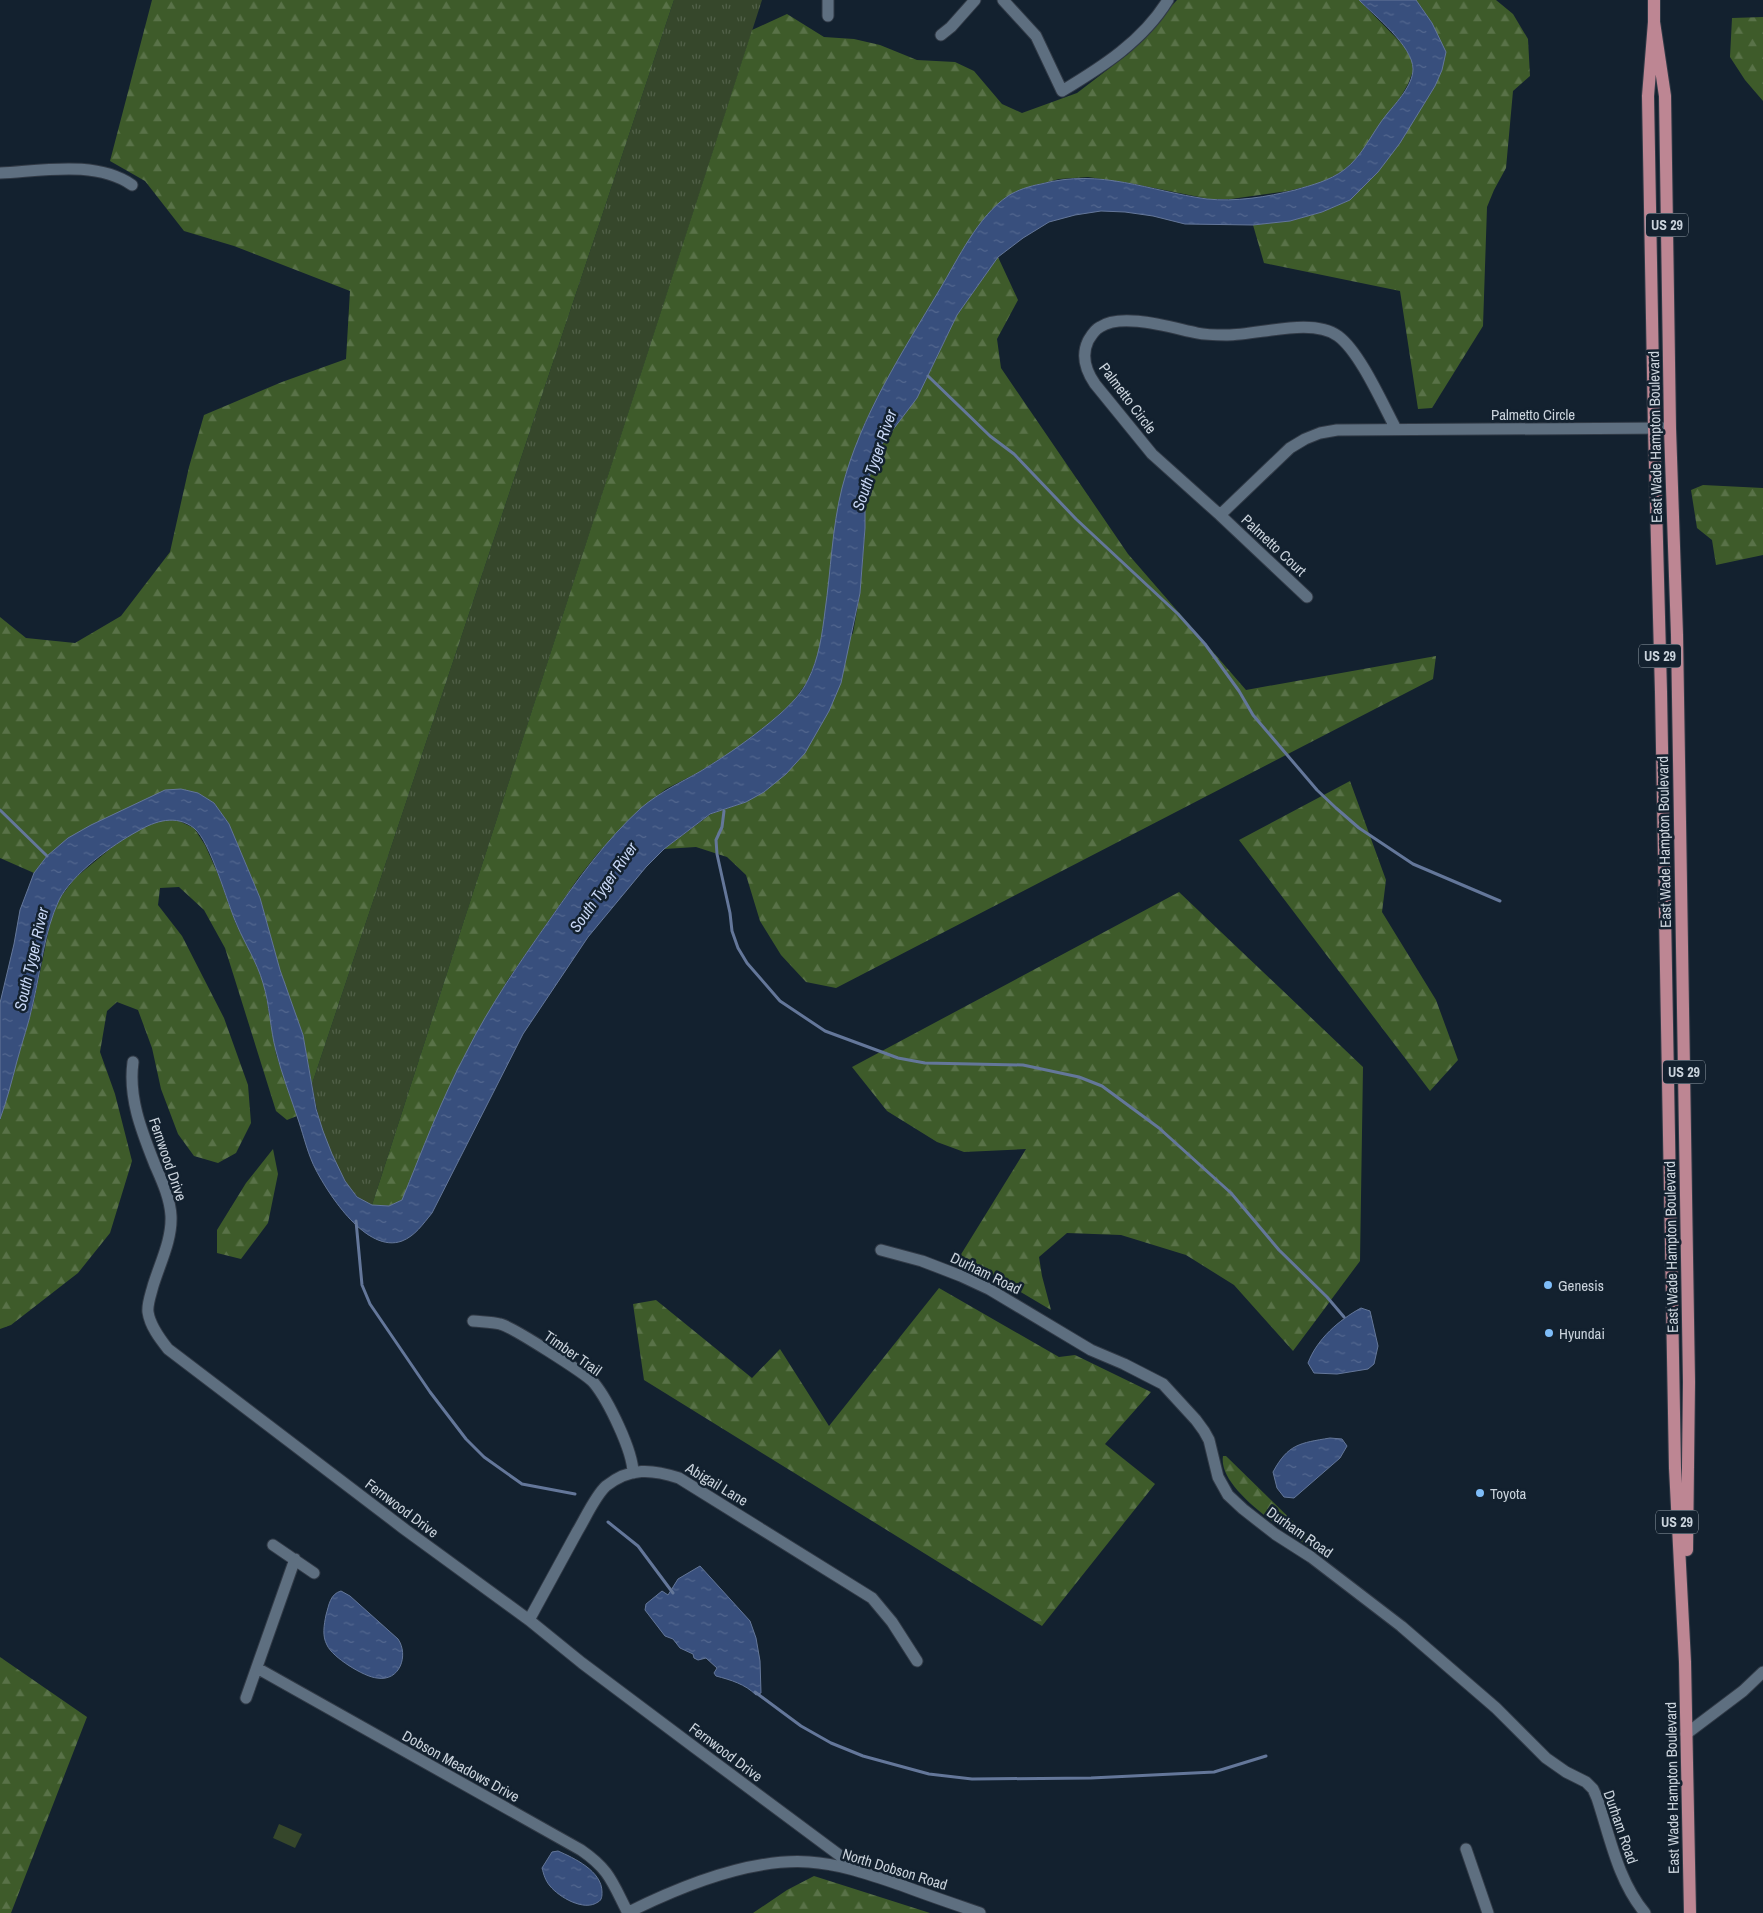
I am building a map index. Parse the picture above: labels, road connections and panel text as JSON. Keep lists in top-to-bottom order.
{
  "streets": {
    "main road": ["US 29", "East Wade Hampton Boulevard"],
    "street": [
      "Palmetto Circle",
      "Palmetto Court",
      "Fernwood Drive",
      "Durham Road",
      "Timber Trail",
      "Abigail Lane",
      "Dobson Meadows Drive",
      "North Dobson Road"
    ]
  },
  "crossings": [
    ["Palmetto Circle", "East Wade Hampton Boulevard"],
    ["Palmetto Circle", "Palmetto Court"],
    ["Fernwood Drive", "Abigail Lane"],
    ["Fernwood Drive", "North Dobson Road"],
    ["Timber Trail", "Abigail Lane"],
    ["Dobson Meadows Drive", "North Dobson Road"]
  ],
  "water": ["South Tyger River"],
  "places": ["Genesis", "Hyundai", "Toyota"]
}
